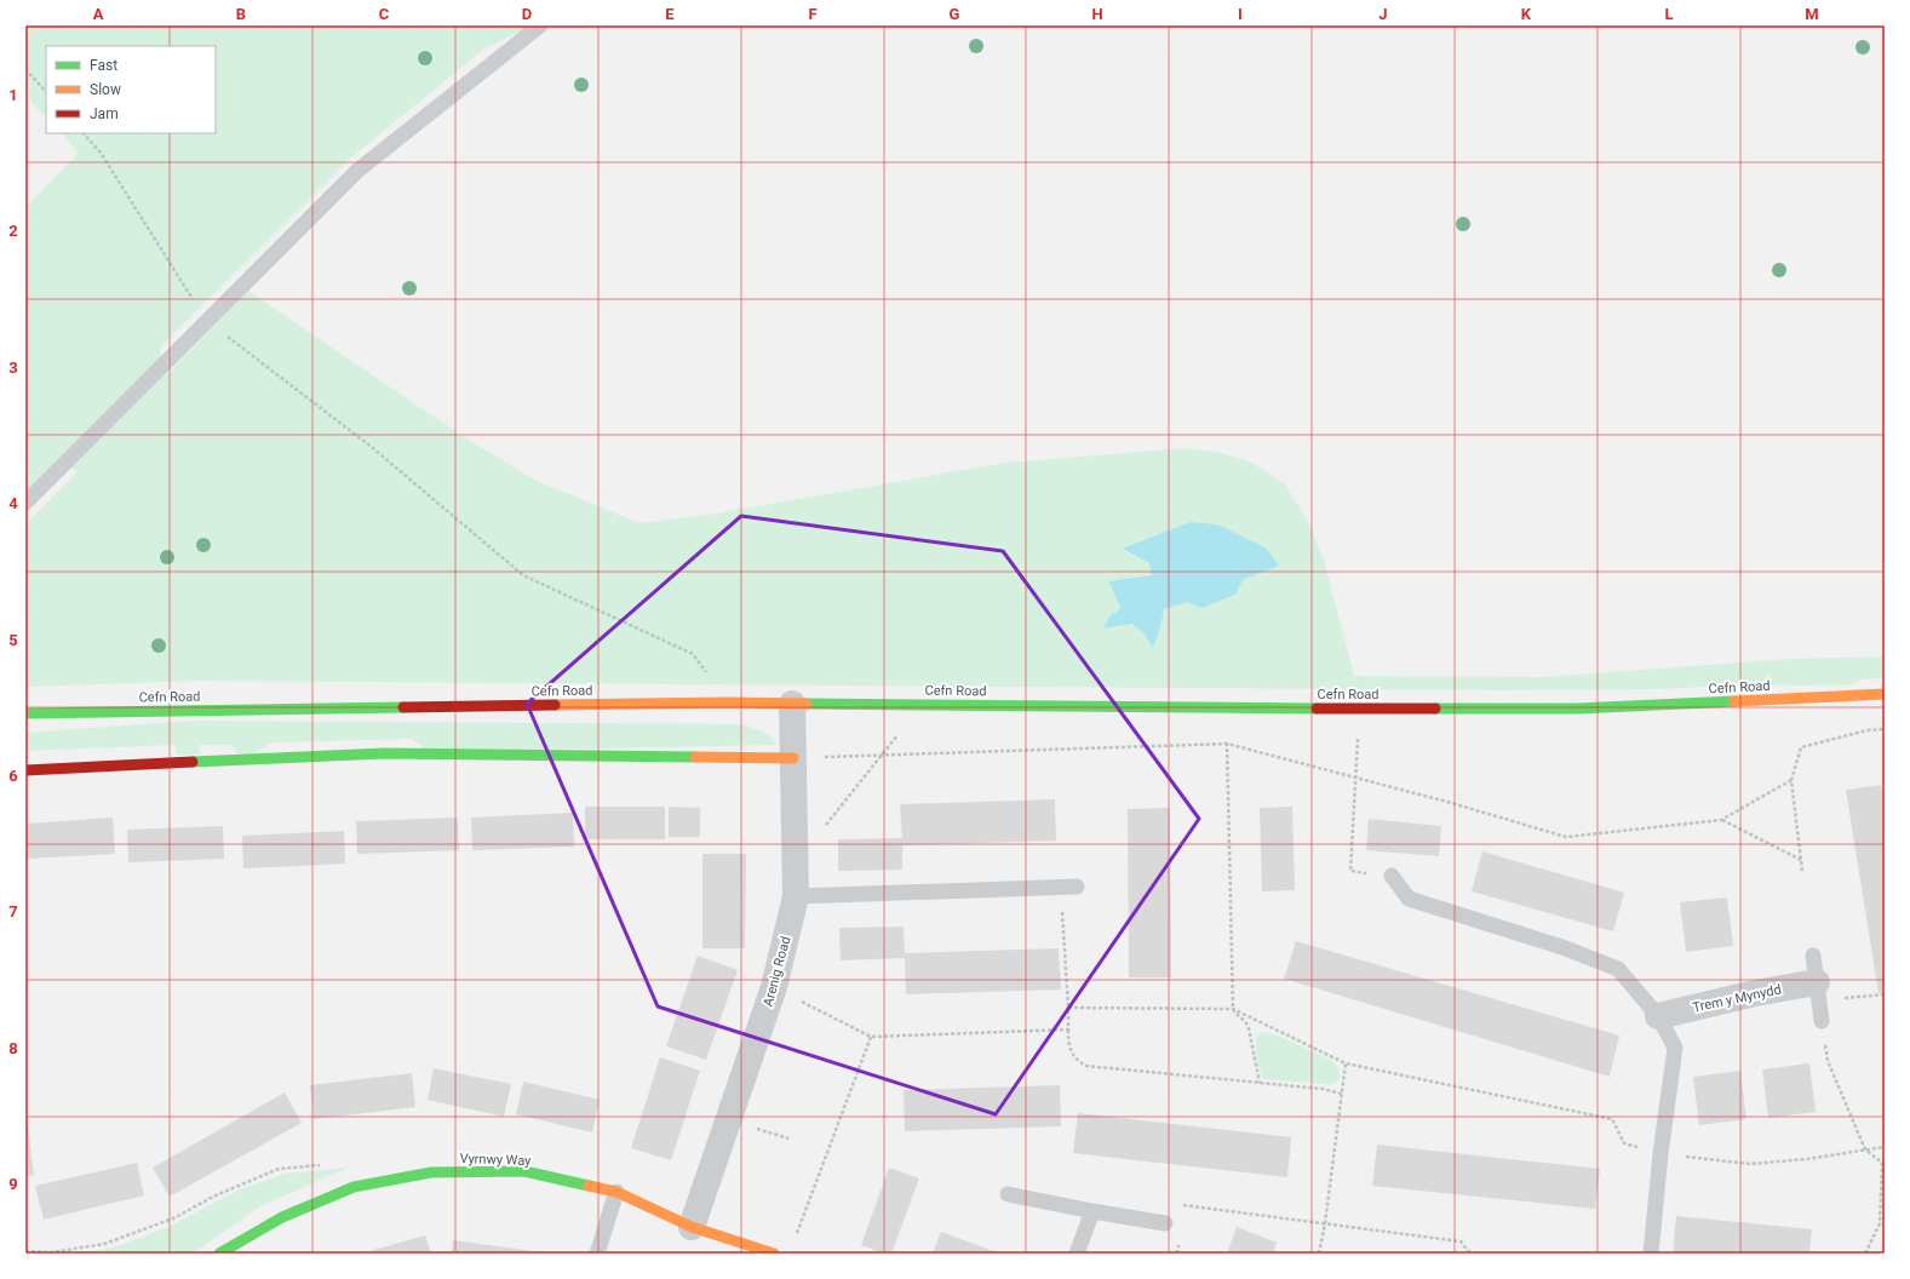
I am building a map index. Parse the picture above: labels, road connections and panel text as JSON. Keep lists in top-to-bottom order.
{
  "streets": {
    "street": [
      "Cefn Road",
      "Arenig Road",
      "Trem y Mynydd",
      "Vyrnwy Way"
    ]
  },
  "crossings": [
    ["Cefn Road", "Arenig Road"],
    ["Arenig Road", "Vyrnwy Way"]
  ],
  "legend": ["Fast", "Slow", "Jam"],
  "grid": {
    "columns": [
      "A",
      "B",
      "C",
      "D",
      "E",
      "F",
      "G",
      "H",
      "I",
      "J",
      "K",
      "L",
      "M"
    ],
    "rows": [
      "1",
      "2",
      "3",
      "4",
      "5",
      "6",
      "7",
      "8",
      "9"
    ]
  }
}
